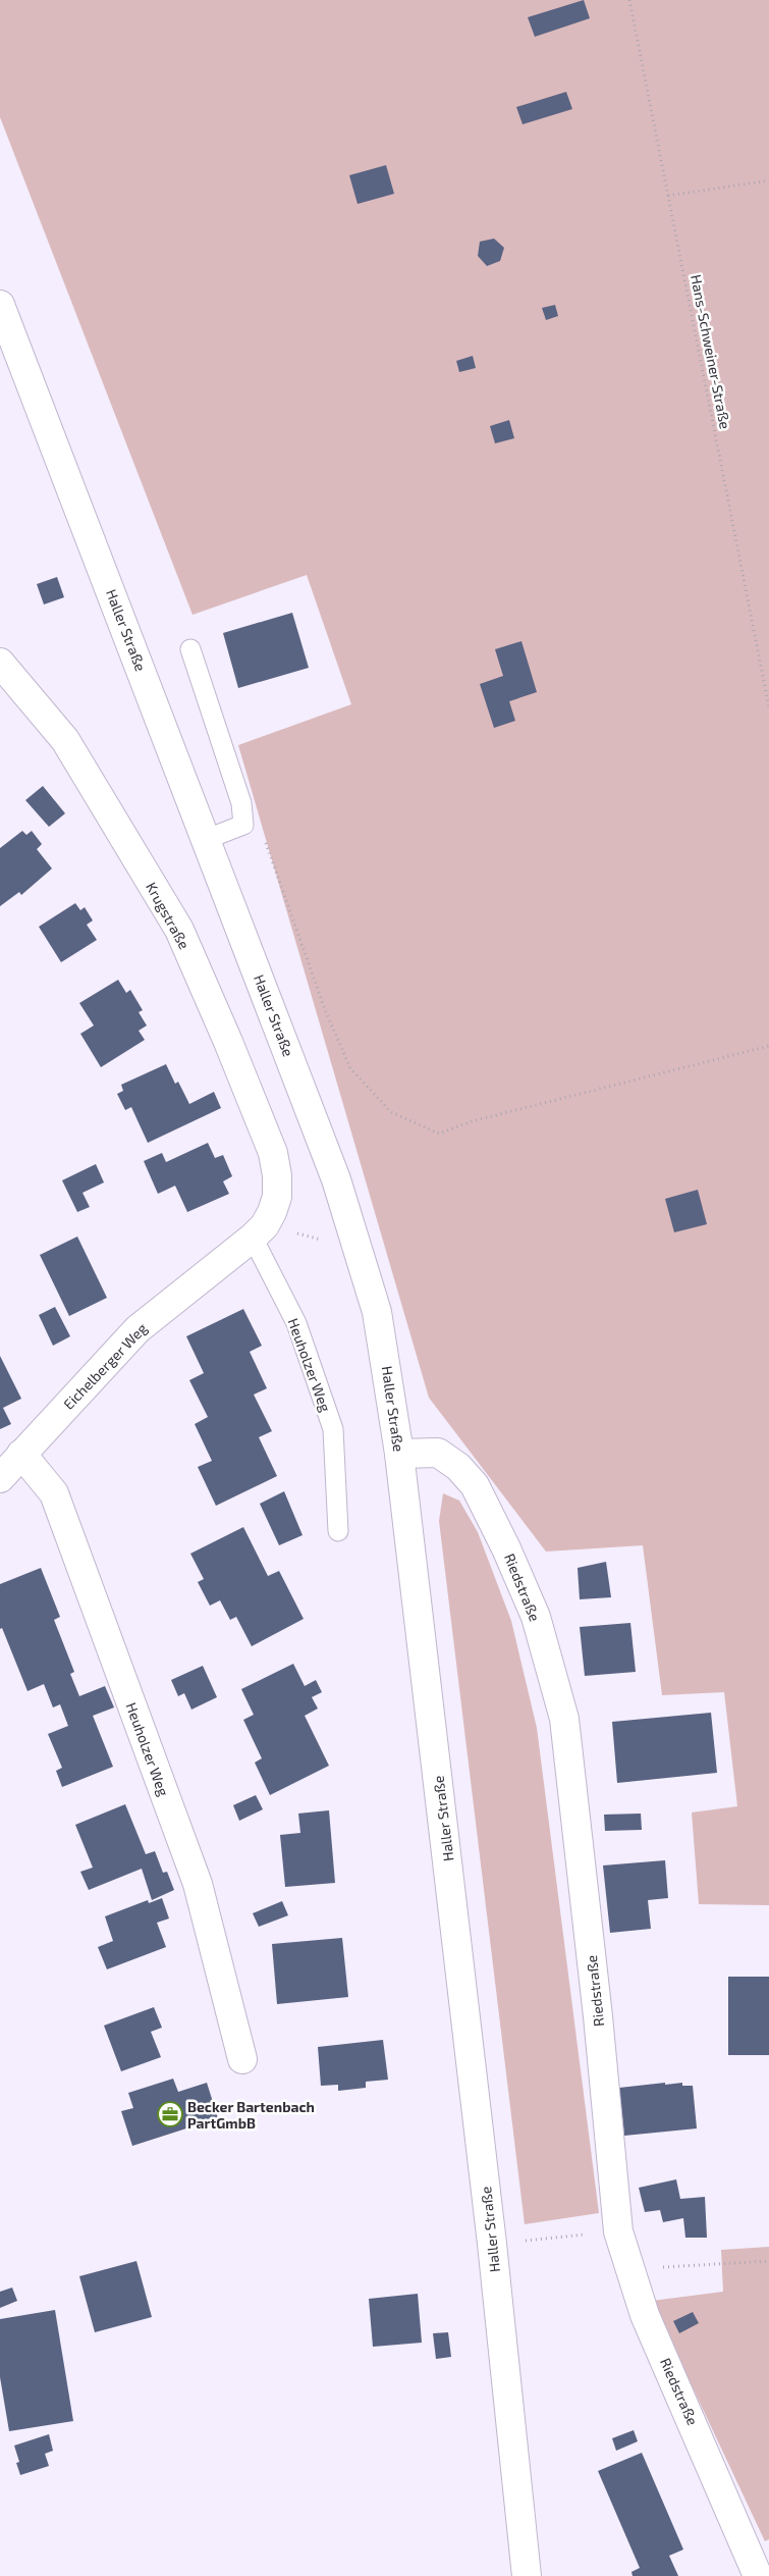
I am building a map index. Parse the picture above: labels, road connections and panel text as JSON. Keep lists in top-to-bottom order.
{
  "streets": {
    "street": [
      "Haller Straße",
      "Krugstraße",
      "Heuholzer Weg",
      "Eichelberger Weg",
      "Riedstraße"
    ],
    "path": ["Hans-Schweiner-Straße"]
  },
  "crossings": [
    ["Haller Straße", "Riedstraße"],
    ["Krugstraße", "Eichelberger Weg"],
    ["Heuholzer Weg", "Eichelberger Weg"]
  ],
  "places": {
    "office": ["Becker Bartenbach PartGmbB"]
  }
}
